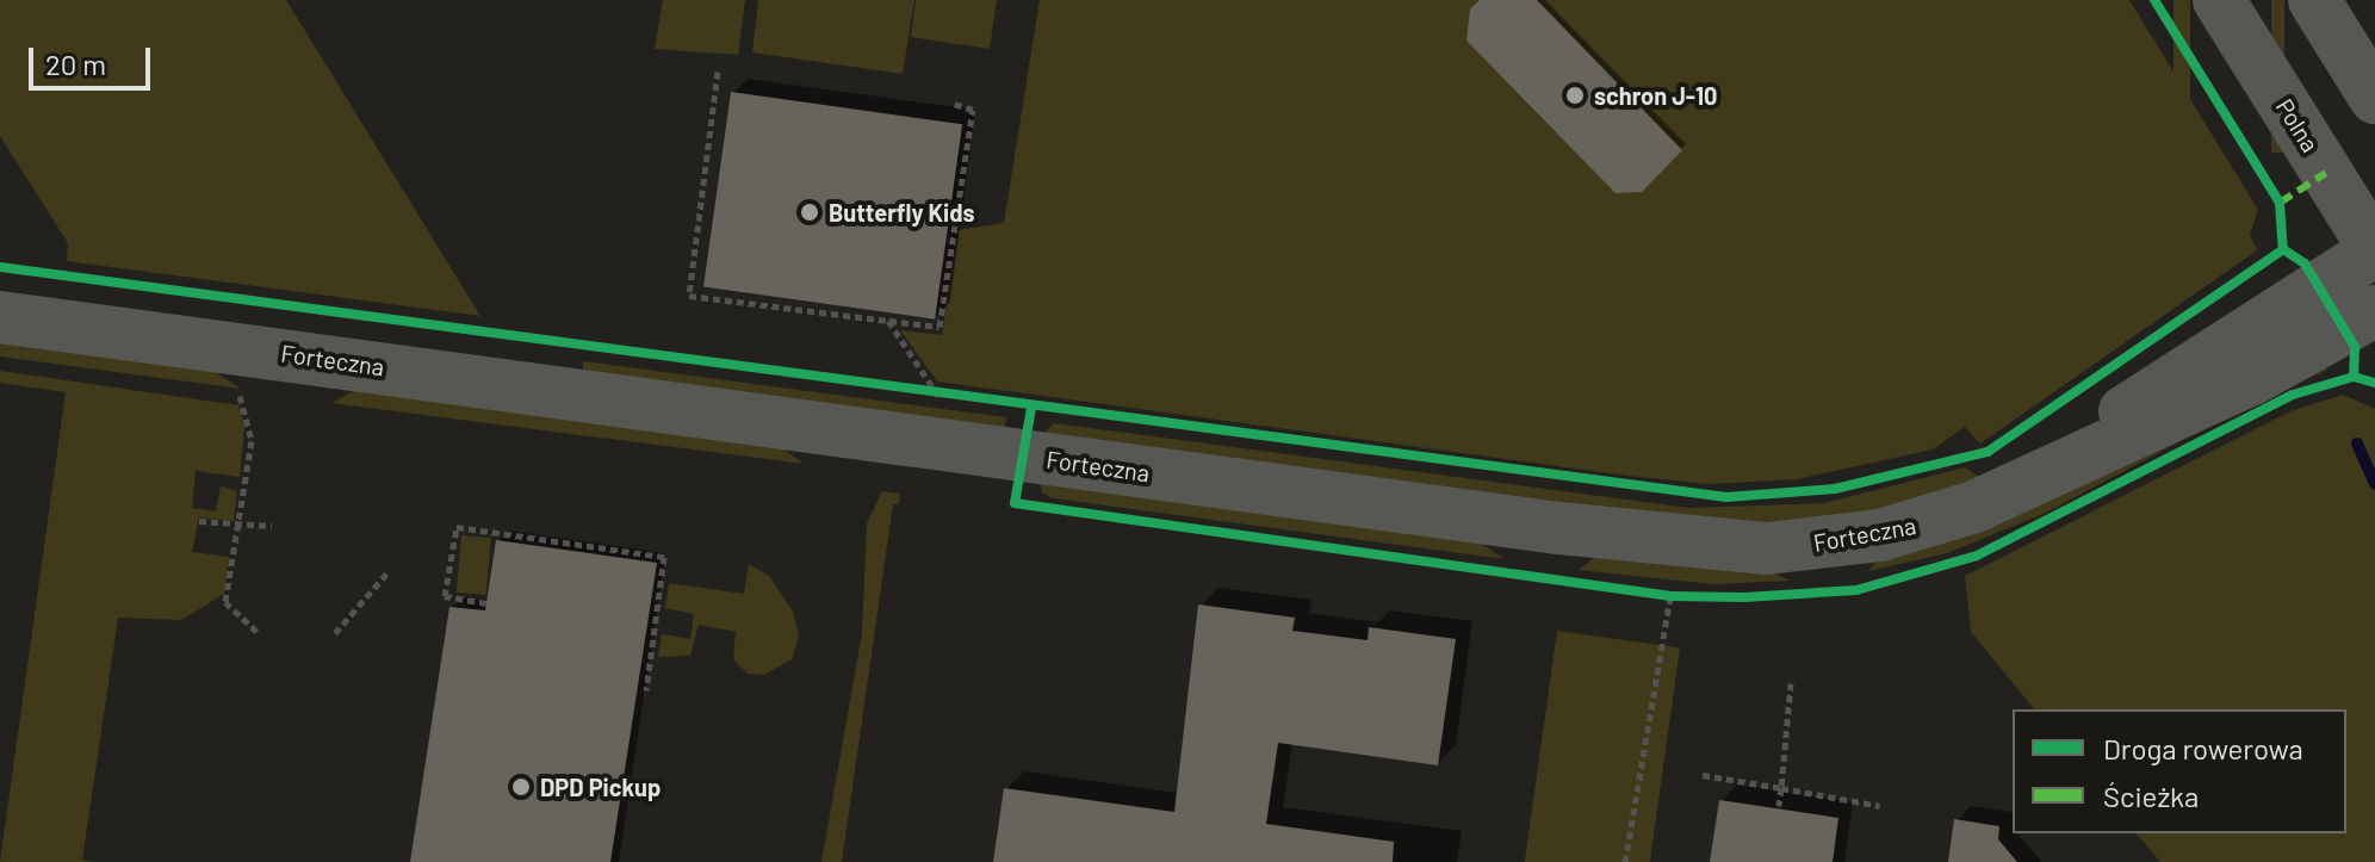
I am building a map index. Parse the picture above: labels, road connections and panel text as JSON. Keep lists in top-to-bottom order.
{
  "streets": {
    "street": ["Polna", "Forteczna"]
  },
  "crossings": [
    ["Polna", "Forteczna"]
  ],
  "places": ["schron J-10", "Butterfly Kids", "DPD Pickup"],
  "legend": ["Droga rowerowa", "Ścieżka"],
  "scale_bar": "20 m"
}
